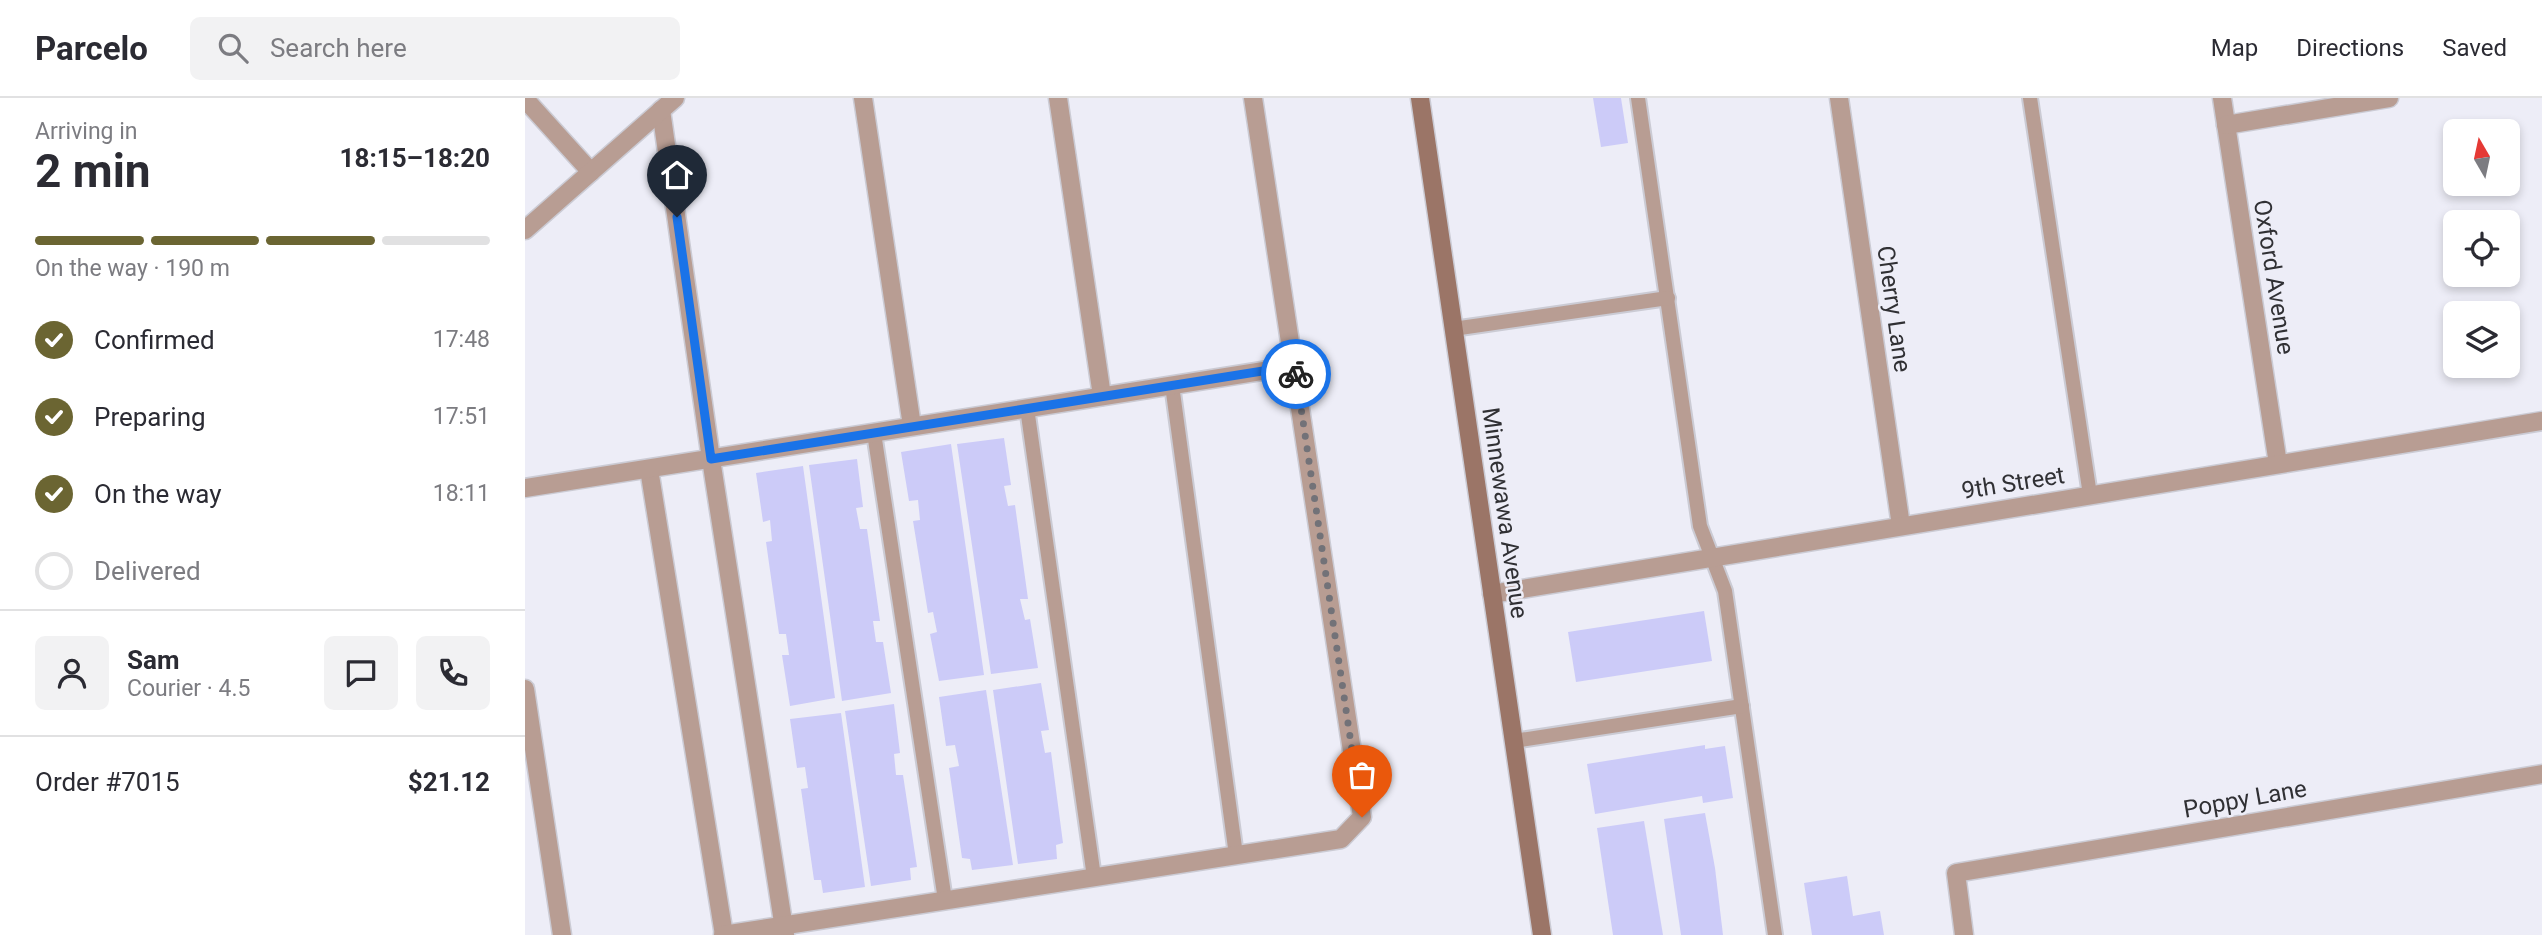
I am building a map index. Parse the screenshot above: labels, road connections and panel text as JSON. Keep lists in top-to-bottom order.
{
  "streets": {
    "main road": ["Minnewawa Avenue"],
    "street": [
      "Oxford Avenue",
      "Cherry Lane",
      "9th Street",
      "Poppy Lane"
    ]
  },
  "crossings": [
    ["Oxford Avenue", "9th Street"],
    ["Cherry Lane", "9th Street"],
    ["9th Street", "Minnewawa Avenue"]
  ],
  "north": "top",
  "page": {
    "header": "Parcelo",
    "search": "Search here",
    "nav": ["Map", "Directions", "Saved"],
    "heading": ["2 min", "Arriving in", "18:15–18:20"],
    "panel": [
      "Sam",
      "Courier · 4.5",
      "Order #7015",
      "$21.12"
    ],
    "bar": "On the way · 190 m",
    "list": [
      ["Confirmed", "17:48"],
      ["Preparing", "17:51"],
      ["On the way", "18:11"],
      "Delivered"
    ]
  }
}
